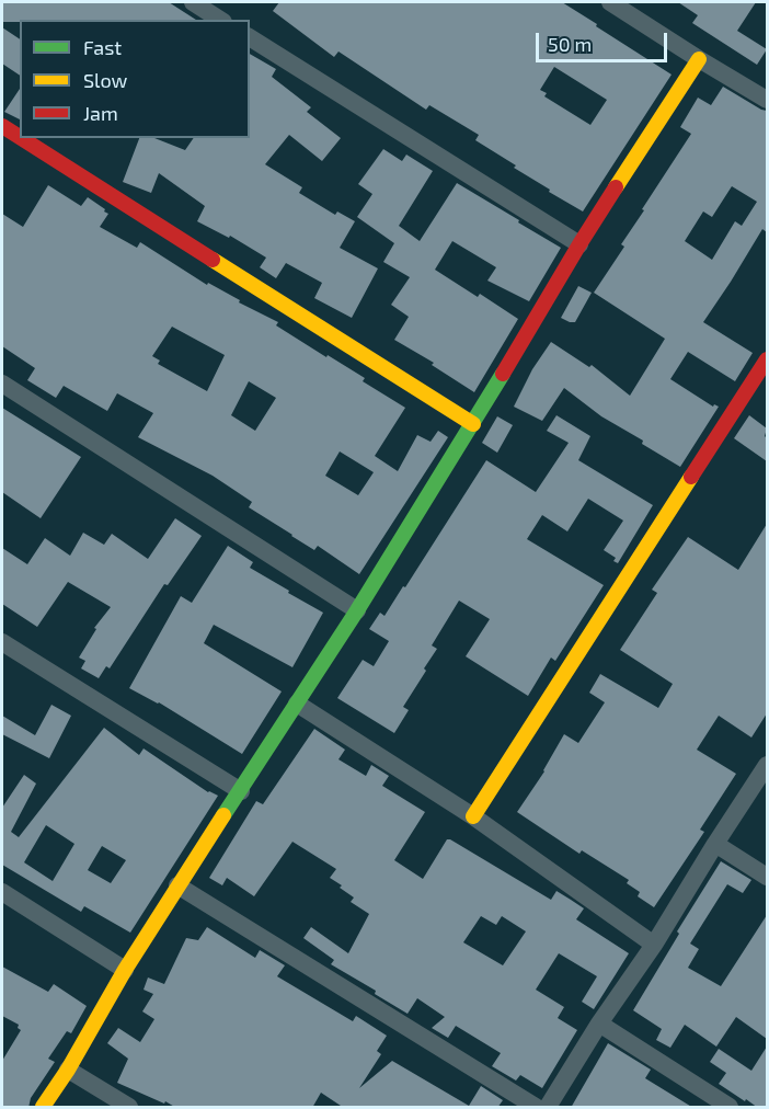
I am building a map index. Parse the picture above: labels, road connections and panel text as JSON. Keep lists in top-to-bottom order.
{
  "legend": ["Fast", "Slow", "Jam"],
  "scale_bar": "50 m"
}
